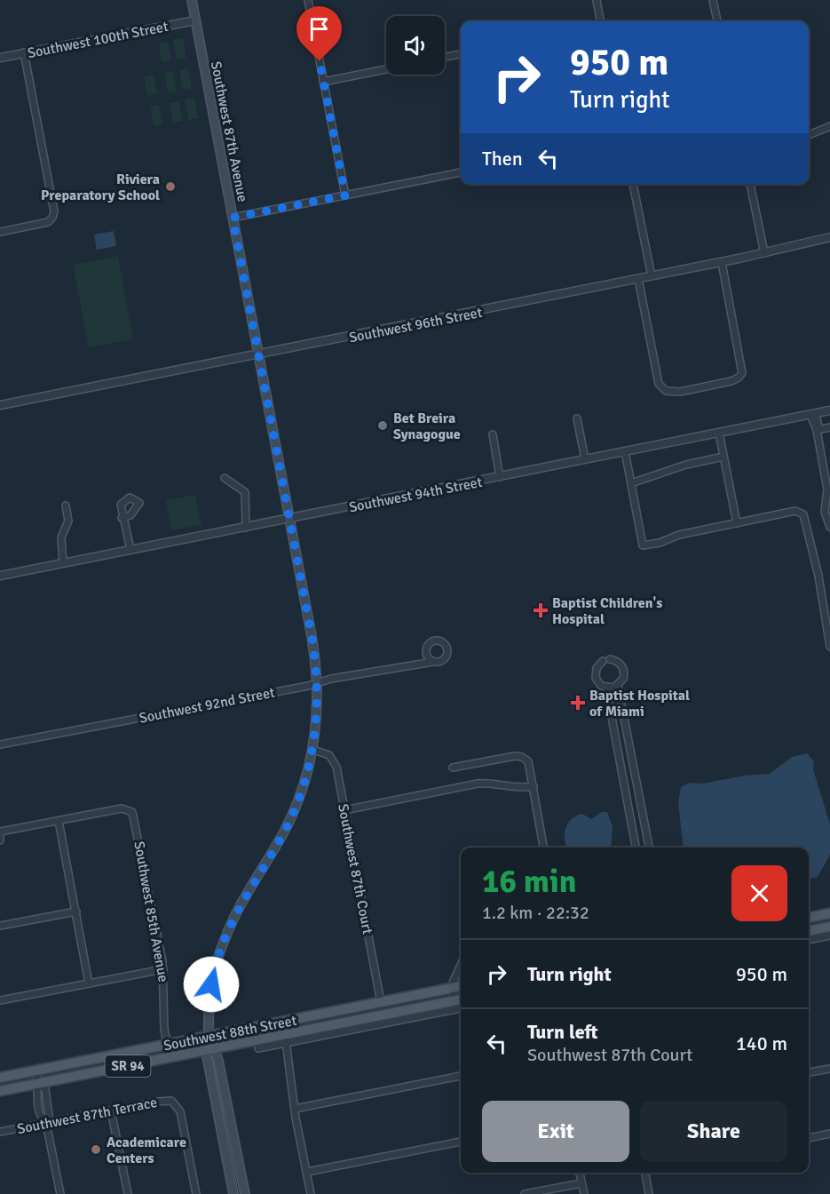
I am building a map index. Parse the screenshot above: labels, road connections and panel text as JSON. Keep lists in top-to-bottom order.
{
  "streets": {
    "main road": ["Southwest 87th Avenue", "Southwest 88th Street", "SR 94"],
    "street": [
      "Southwest 100th Street",
      "Southwest 96th Street",
      "Southwest 94th Street",
      "Southwest 92nd Street",
      "Southwest 87th Court",
      "Southwest 85th Avenue",
      "Southwest 87th Terrace"
    ]
  },
  "crossings": [
    ["Southwest 100th Street", "Southwest 87th Avenue"],
    ["Southwest 87th Avenue", "Southwest 96th Street"],
    ["Southwest 87th Avenue", "Southwest 94th Street"],
    ["Southwest 87th Avenue", "Southwest 92nd Street"],
    ["Southwest 87th Avenue", "Southwest 87th Court"],
    ["Southwest 87th Avenue", "Southwest 88th Street"],
    ["Southwest 87th Court", "Southwest 88th Street"],
    ["Southwest 85th Avenue", "Southwest 88th Street"]
  ],
  "places": {
    "other": ["Riviera Preparatory School", "Bet Breira Synagogue", "Academicare Centers"],
    "health": ["Baptist Children's Hospital", "Baptist Hospital of Miami"]
  },
  "page": {
    "turn": ["950 m", "Turn right"],
    "then": "Then",
    "heading": ["16 min", "1.2 km · 22:32"],
    "list": [
      {
        "name": "Turn right",
        "value": "950 m"
      },
      {
        "name": "Turn left",
        "note": "Southwest 87th Court",
        "value": "140 m"
      }
    ],
    "buttons": ["Exit", "Share"]
  }
}
